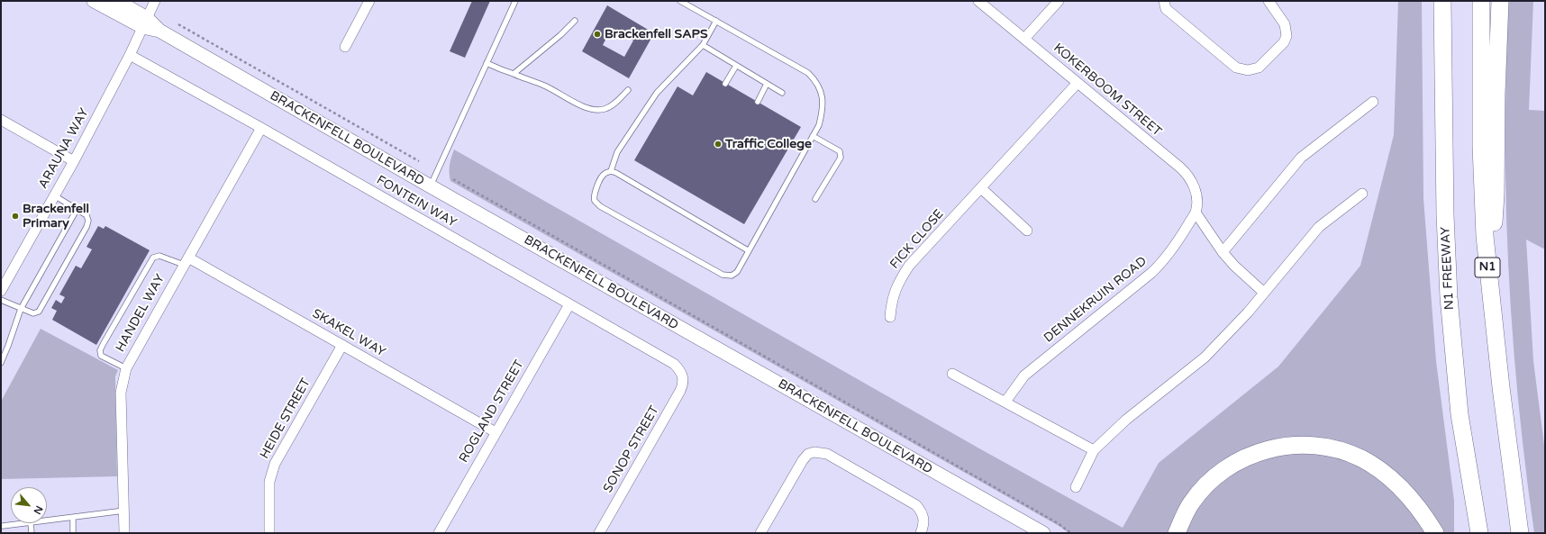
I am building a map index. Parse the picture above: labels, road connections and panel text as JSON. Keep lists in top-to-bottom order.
{
  "streets": {
    "highway": ["N1", "N1 FREEWAY"],
    "street": [
      "KOKERBOOM STREET",
      "BRACKENFELL BOULEVARD",
      "ARAUNA WAY",
      "FONTEIN WAY",
      "FICK CLOSE",
      "DENNEKRUIN ROAD",
      "HANDEL WAY",
      "SKAKEL WAY",
      "ROGLAND STREET",
      "HEIDE STREET",
      "SONOP STREET"
    ]
  },
  "crossings": [
    ["KOKERBOOM STREET", "FICK CLOSE"],
    ["KOKERBOOM STREET", "DENNEKRUIN ROAD"],
    ["BRACKENFELL BOULEVARD", "ARAUNA WAY"],
    ["ARAUNA WAY", "FONTEIN WAY"],
    ["FONTEIN WAY", "HANDEL WAY"],
    ["FONTEIN WAY", "ROGLAND STREET"],
    ["FONTEIN WAY", "SONOP STREET"],
    ["HANDEL WAY", "SKAKEL WAY"],
    ["SKAKEL WAY", "ROGLAND STREET"],
    ["SKAKEL WAY", "HEIDE STREET"]
  ],
  "places": ["Brackenfell SAPS", "Traffic College", "Brackenfell Primary"],
  "north": "bottom right"
}
